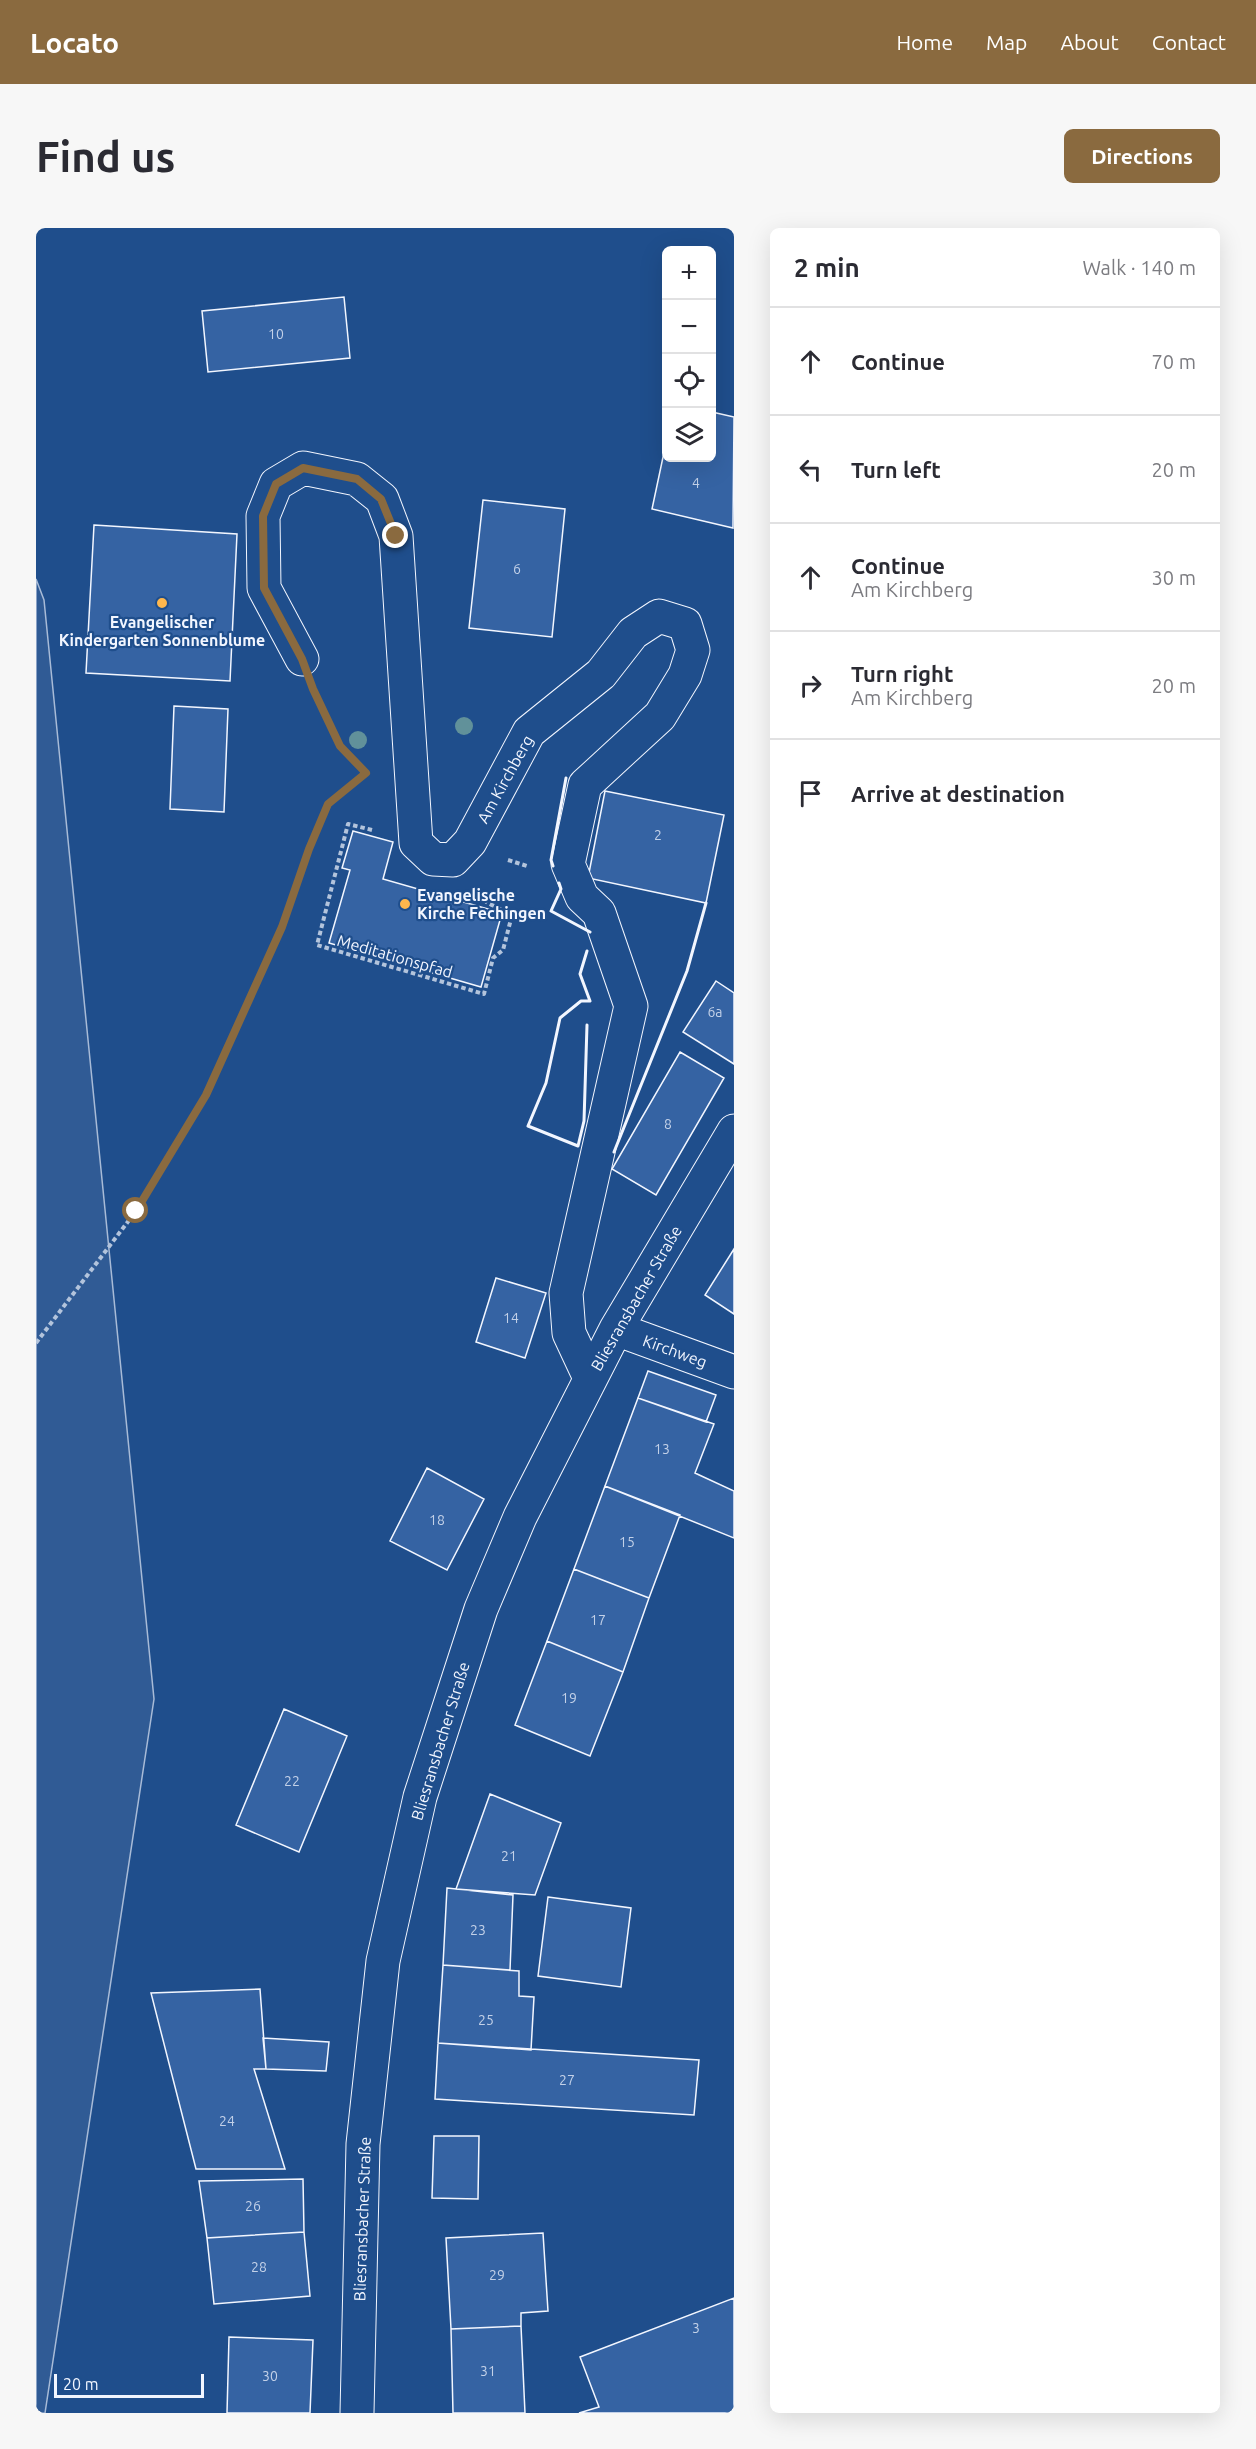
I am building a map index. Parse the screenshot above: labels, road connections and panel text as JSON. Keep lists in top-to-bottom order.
{
  "streets": {
    "street": ["Am Kirchberg", "Bliesransbacher Straße", "Kirchweg"],
    "path": ["Meditationspfad"]
  },
  "crossings": [
    ["Am Kirchberg", "Bliesransbacher Straße"],
    ["Bliesransbacher Straße", "Kirchweg"]
  ],
  "places": ["Evangelischer Kindergarten Sonnenblume", "Evangelische Kirche Fechingen"],
  "house_numbers": [
    "10",
    "4",
    "6",
    "2",
    "6a",
    "8",
    "14",
    "13",
    "18",
    "15",
    "17",
    "19",
    "22",
    "21",
    "23",
    "25",
    "27",
    "24",
    "26",
    "28",
    "29",
    "3",
    "31",
    "30"
  ],
  "scale_bar": "20 m",
  "page": {
    "header": "Locato",
    "nav": [
      "Home",
      "Map",
      "About",
      "Contact"
    ],
    "buttons": "Directions",
    "title": "Find us",
    "heading": ["2 min", "Walk · 140 m"],
    "map_buttons": ["+", "−"],
    "list": [
      ["Continue", "70 m"],
      ["Turn left", "20 m"],
      ["Continue", "Am Kirchberg", "30 m"],
      ["Turn right", "Am Kirchberg", "20 m"],
      "Arrive at destination"
    ],
    "scale": "20 m"
  }
}
